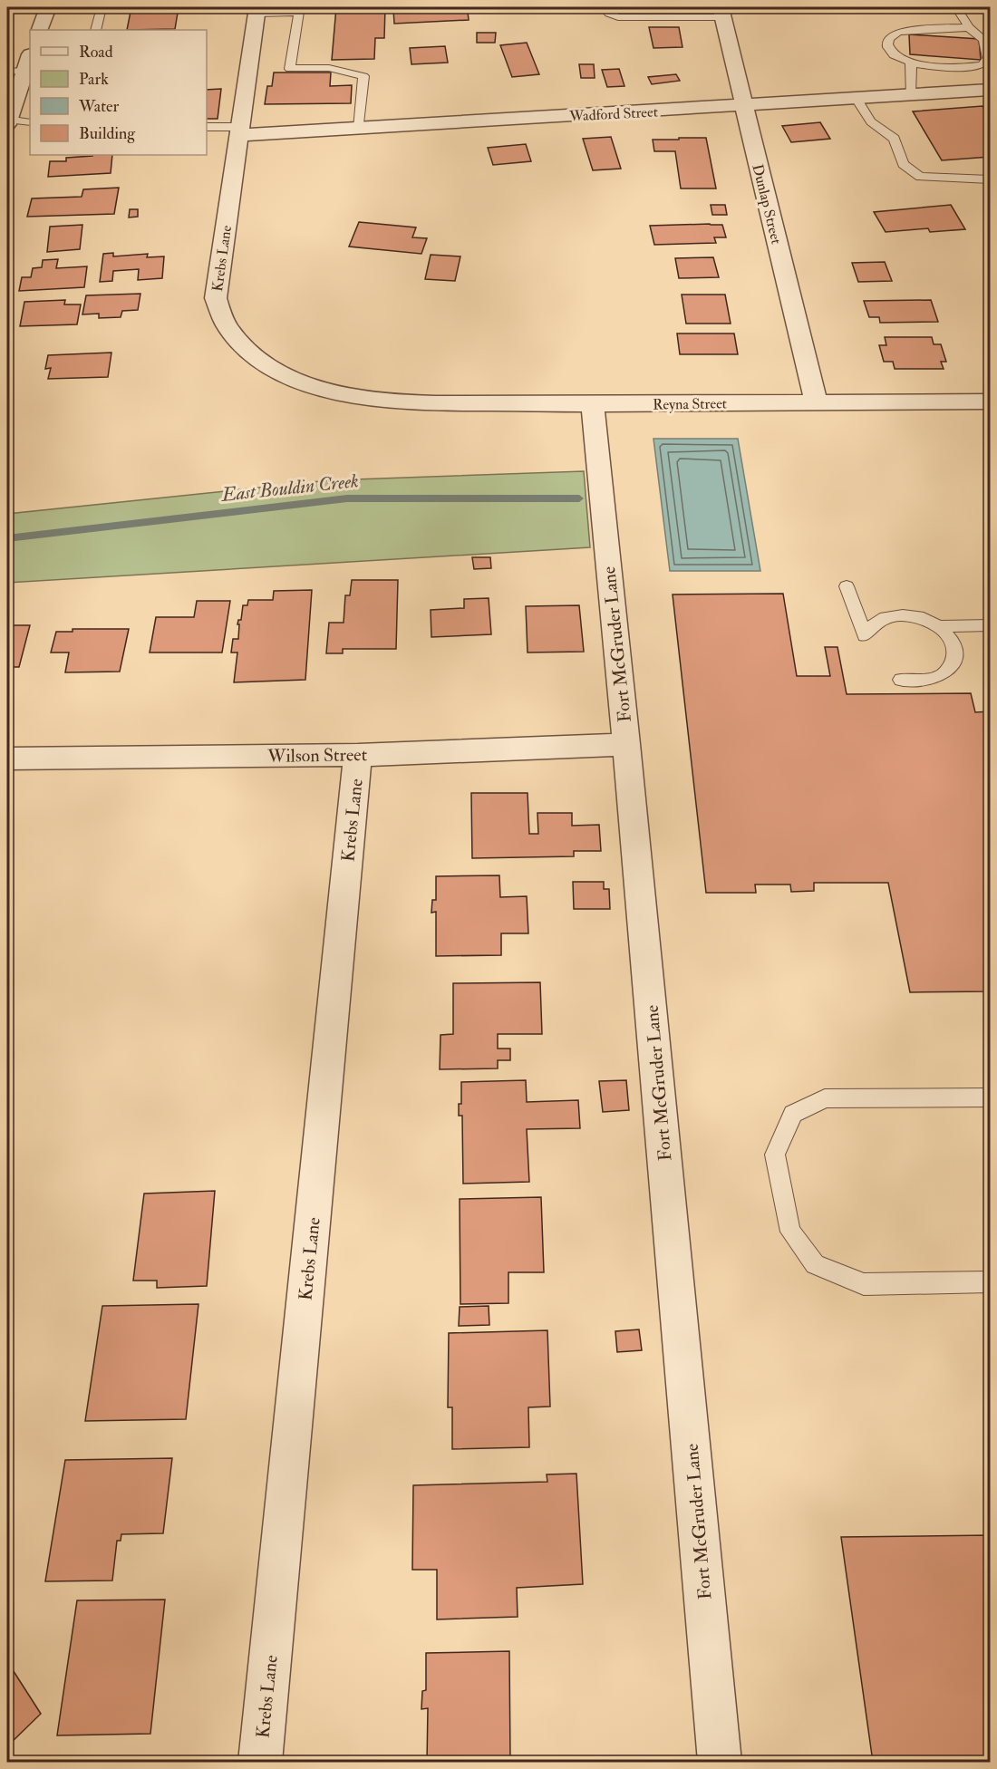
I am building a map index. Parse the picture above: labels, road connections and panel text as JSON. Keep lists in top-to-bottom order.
{
  "streets": {
    "street": [
      "Wadford Street",
      "Dunlap Street",
      "Krebs Lane",
      "Reyna Street",
      "Fort McGruder Lane",
      "Wilson Street"
    ]
  },
  "crossings": [
    ["Wadford Street", "Dunlap Street"],
    ["Wadford Street", "Krebs Lane"],
    ["Dunlap Street", "Reyna Street"],
    ["Krebs Lane", "Reyna Street"],
    ["Krebs Lane", "Wilson Street"],
    ["Reyna Street", "Fort McGruder Lane"],
    ["Fort McGruder Lane", "Wilson Street"]
  ],
  "water": ["East Bouldin Creek"],
  "legend": [
    "Road",
    "Park",
    "Water",
    "Building"
  ]
}
